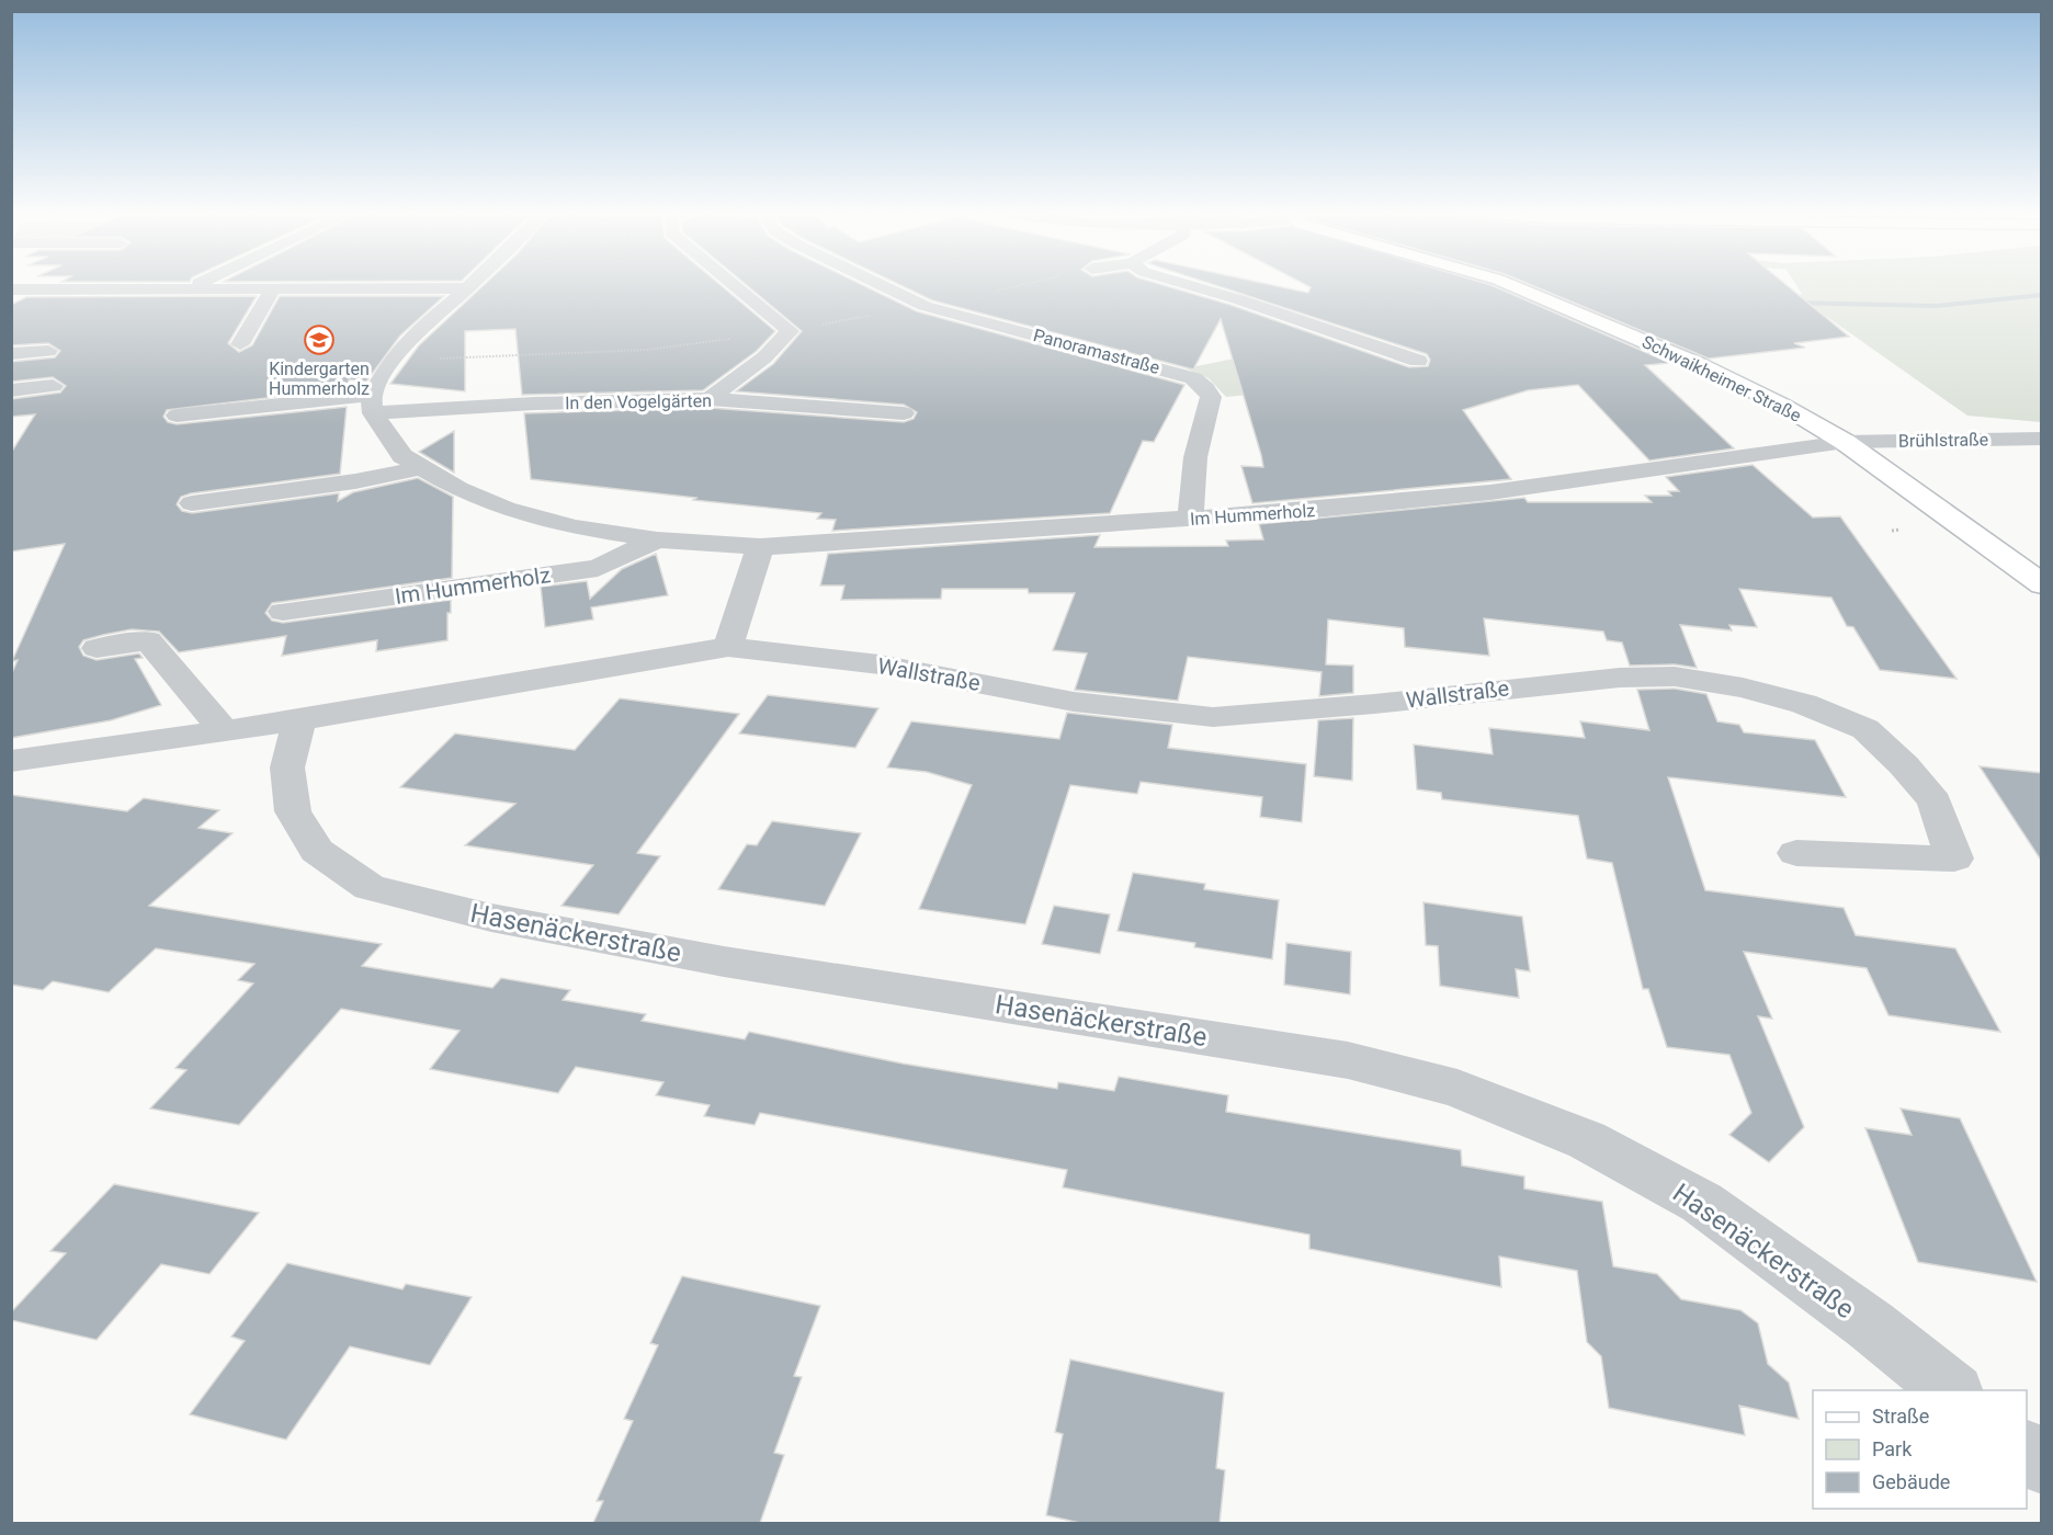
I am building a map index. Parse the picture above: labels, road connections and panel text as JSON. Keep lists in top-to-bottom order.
{
  "streets": {
    "main road": ["Schwaikheimer Straße"],
    "street": [
      "Panoramastraße",
      "In den Vogelgärten",
      "Brühlstraße",
      "Im Hummerholz",
      "Wallstraße",
      "Hasenäckerstraße"
    ]
  },
  "crossings": [
    ["Panoramastraße", "Im Hummerholz"],
    ["Schwaikheimer Straße", "Brühlstraße"],
    ["Schwaikheimer Straße", "Im Hummerholz"],
    ["In den Vogelgärten", "Im Hummerholz"],
    ["Brühlstraße", "Im Hummerholz"]
  ],
  "places": {
    "school or university": ["Kindergarten Hummerholz"]
  },
  "legend": ["Straße", "Park", "Gebäude"]
}
